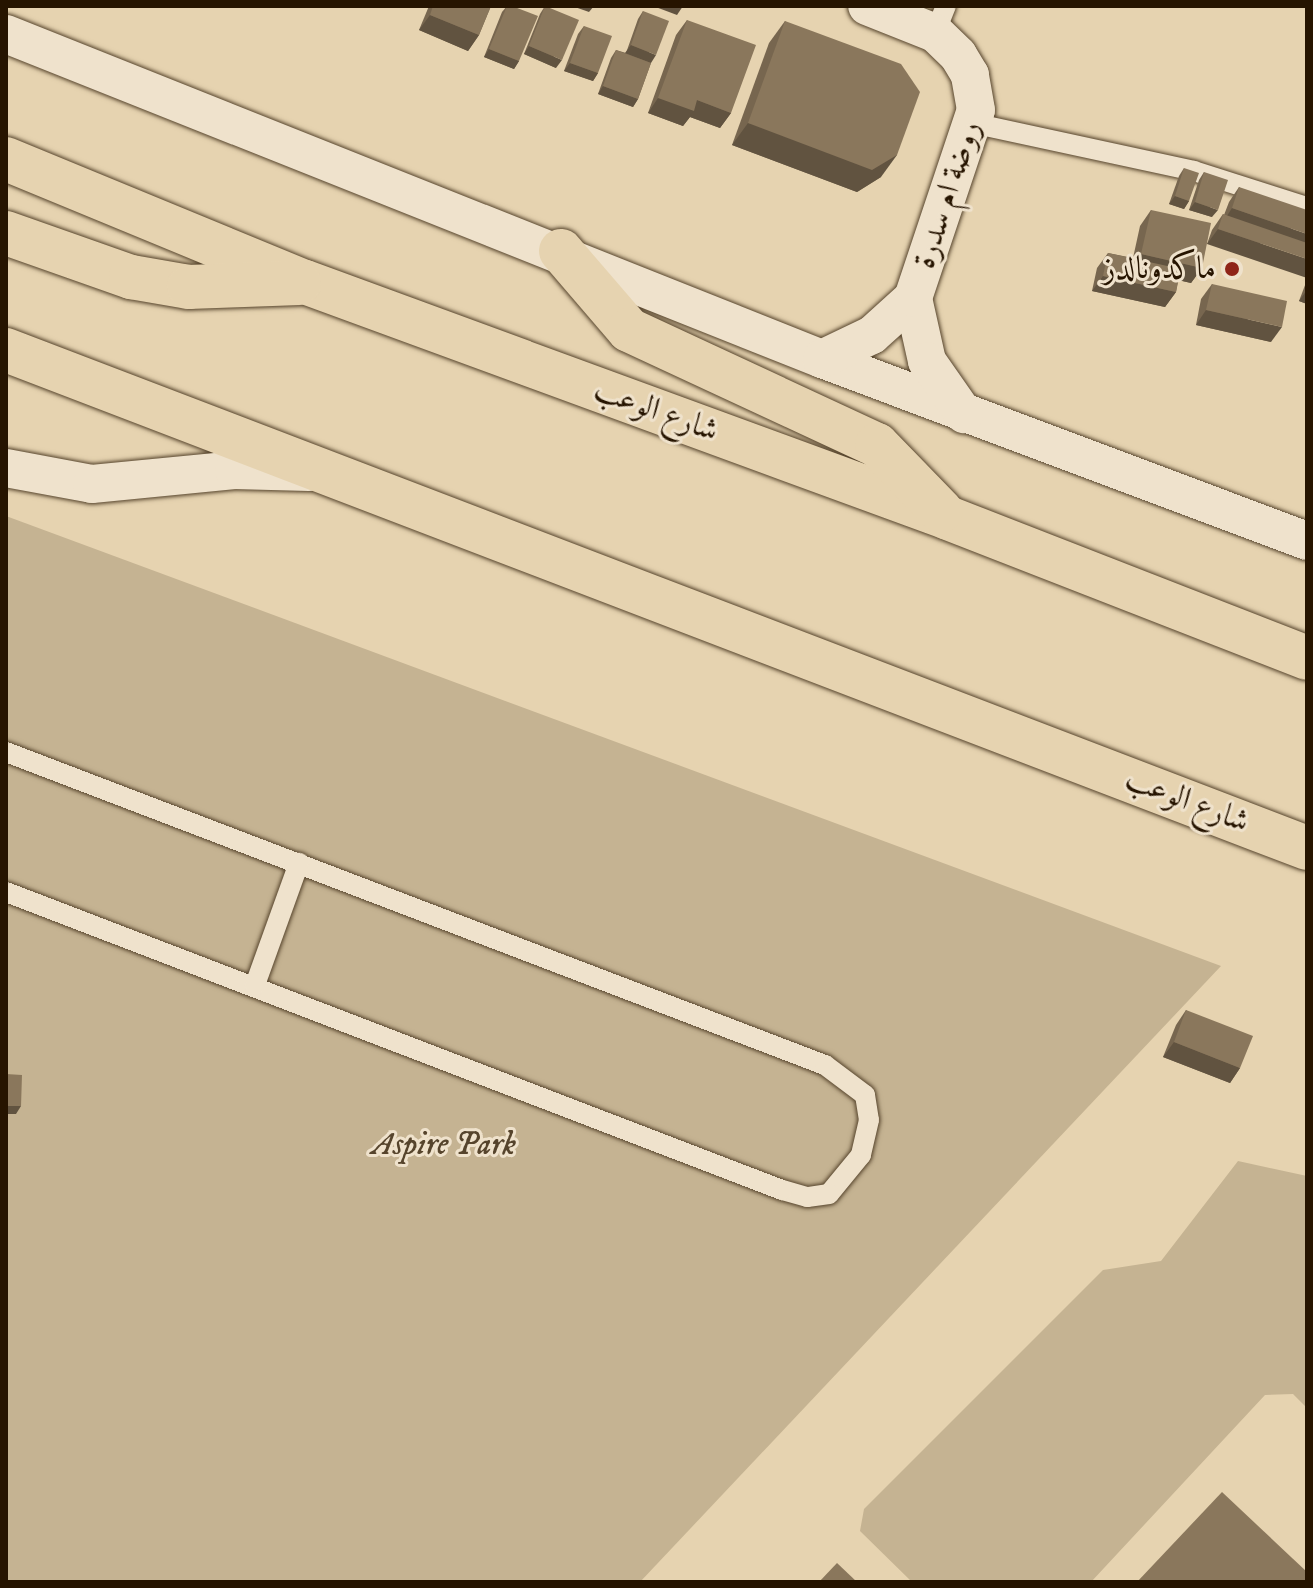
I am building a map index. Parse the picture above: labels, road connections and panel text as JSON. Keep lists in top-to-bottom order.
{
  "streets": {
    "main road": ["شارع الوعب"],
    "street": ["روضة ام سدرة"]
  },
  "parks": ["Aspire Park"],
  "places": ["ماكدونالدز"]
}
